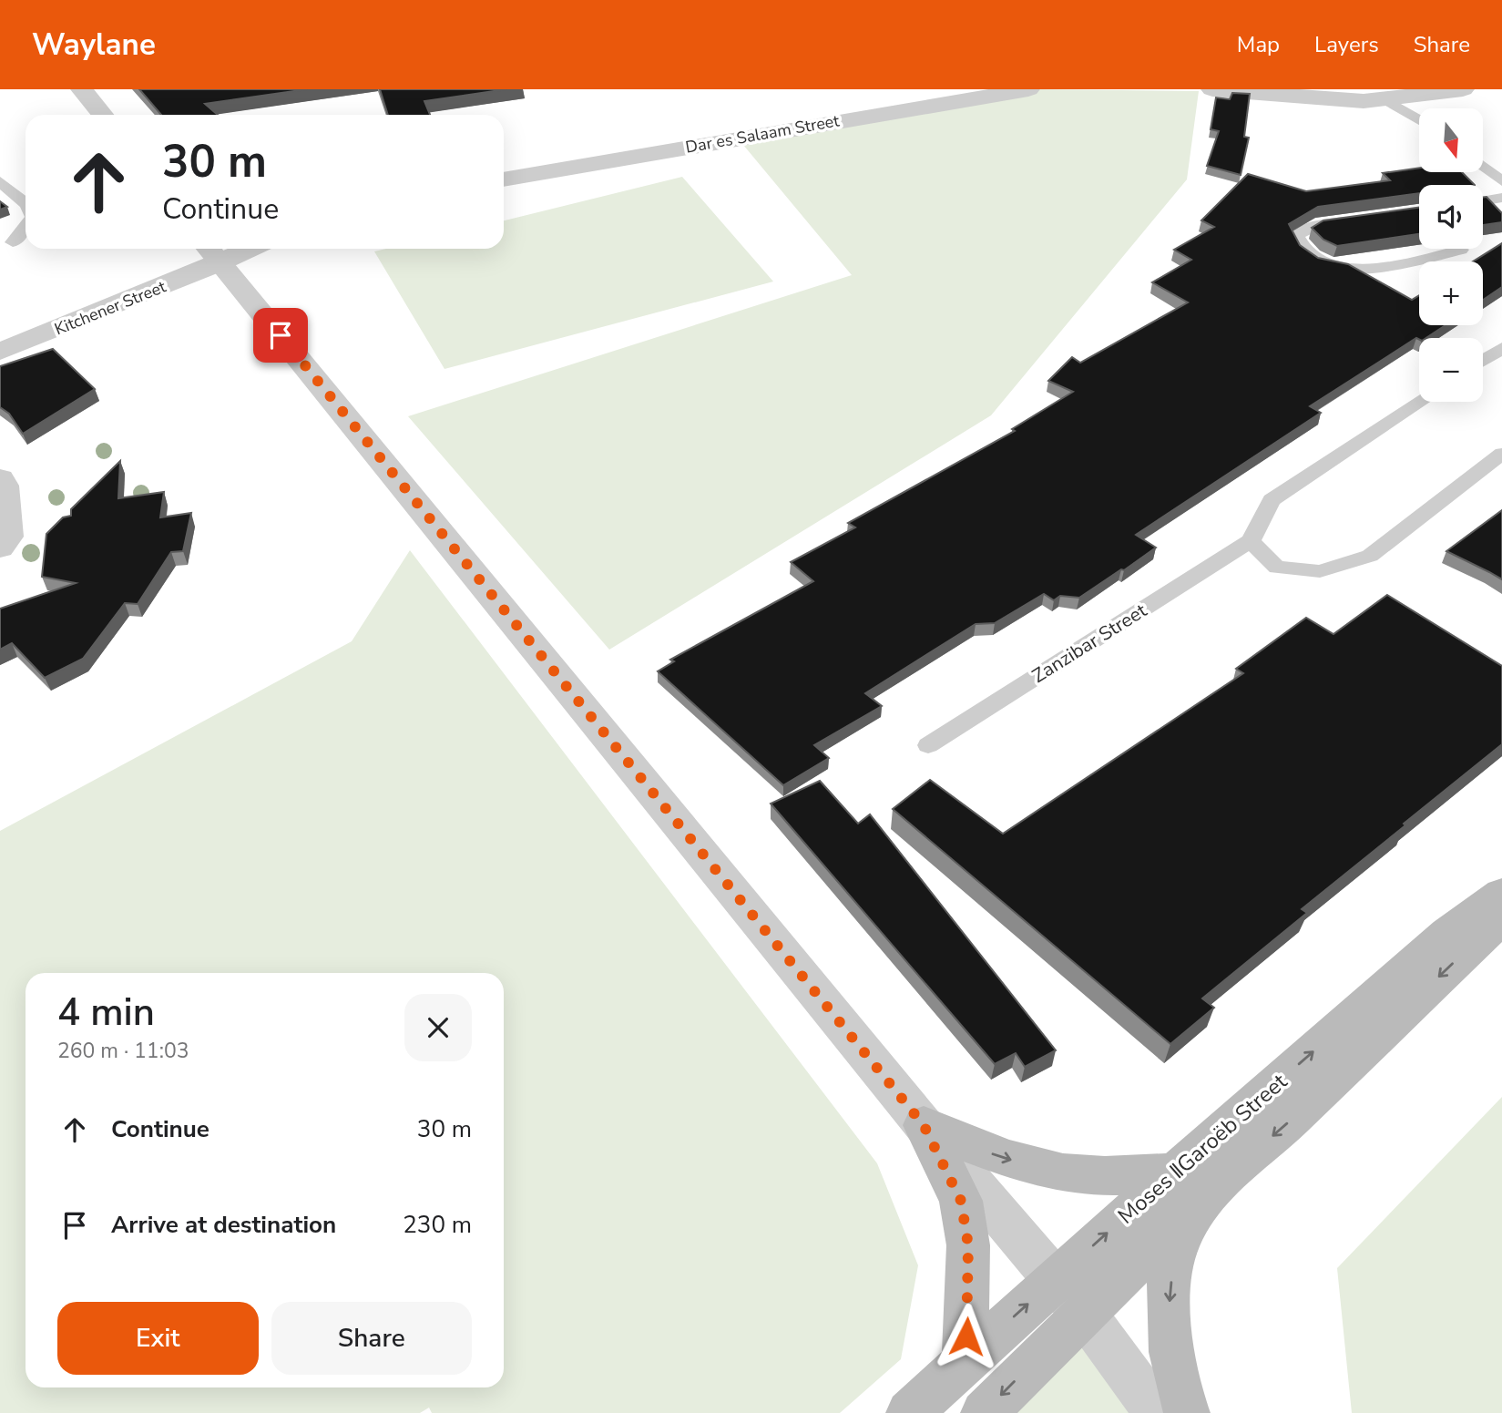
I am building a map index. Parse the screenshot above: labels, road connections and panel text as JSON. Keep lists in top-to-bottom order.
{
  "streets": {
    "main road": ["Moses ǁGaroëb Street"],
    "street": ["Dar es Salaam Street", "Kitchener Street"],
    "lane": ["Zanzibar Street"]
  },
  "north": "bottom",
  "page": {
    "header": "Waylane",
    "nav": ["Map", "Layers", "Share"],
    "map_buttons": ["+", "−"],
    "turn": ["30 m", "Continue"],
    "heading": ["4 min", "260 m · 11:03"],
    "list": [
      {
        "name": "Continue",
        "value": "30 m"
      },
      {
        "name": "Arrive at destination",
        "value": "230 m"
      }
    ],
    "buttons": ["Exit", "Share"]
  }
}
